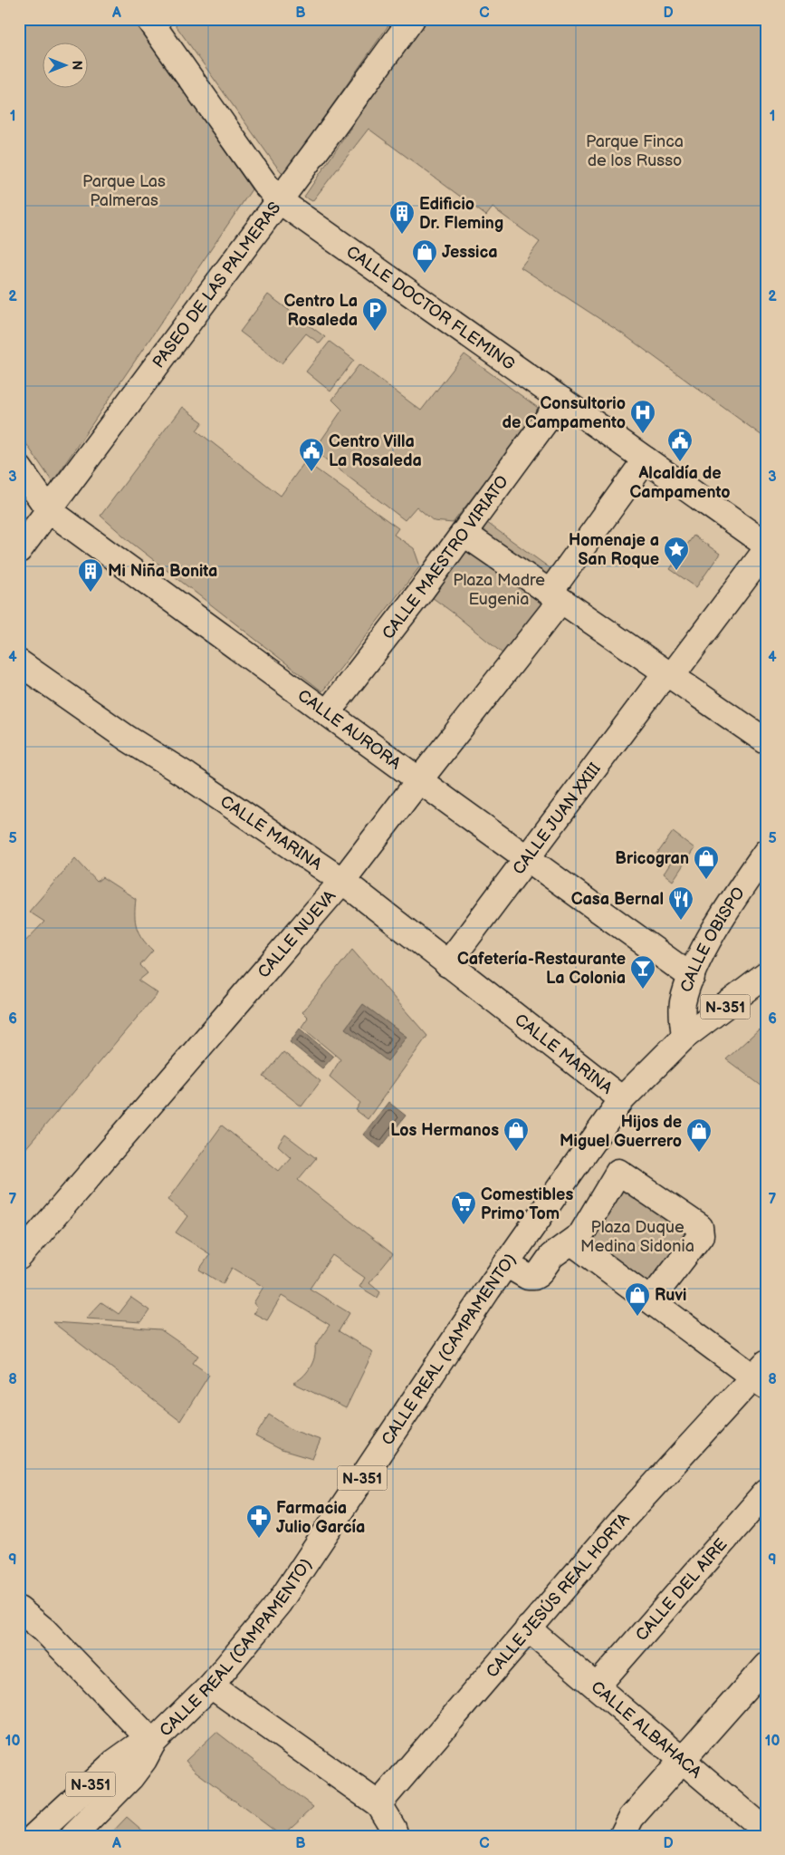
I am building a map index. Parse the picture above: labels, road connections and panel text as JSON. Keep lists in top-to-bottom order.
{
  "streets": {
    "main road": [
      "PASEO DE LAS PALMERAS",
      "CALLE DOCTOR FLEMING",
      "CALLE MAESTRO VIRIATO",
      "CALLE AURORA",
      "CALLE JUAN XXIII",
      "CALLE MARINA",
      "CALLE NUEVA",
      "CALLE OBISPO",
      "N-351",
      "CALLE REAL (CAMPAMENTO)",
      "CALLE DEL AIRE",
      "CALLE JESÚS REAL HORTA",
      "CALLE ALBAHACA"
    ]
  },
  "crossings": [
    ["PASEO DE LAS PALMERAS", "CALLE DOCTOR FLEMING"],
    ["PASEO DE LAS PALMERAS", "CALLE AURORA"],
    ["CALLE DOCTOR FLEMING", "CALLE MAESTRO VIRIATO"],
    ["CALLE DOCTOR FLEMING", "CALLE NUEVA"],
    ["CALLE MAESTRO VIRIATO", "CALLE AURORA"],
    ["CALLE AURORA", "CALLE JUAN XXIII"],
    ["CALLE AURORA", "CALLE NUEVA"],
    ["CALLE AURORA", "CALLE OBISPO"],
    ["CALLE JUAN XXIII", "CALLE MARINA"],
    ["CALLE MARINA", "CALLE NUEVA"],
    ["CALLE MARINA", "CALLE REAL (CAMPAMENTO)"],
    ["CALLE OBISPO", "CALLE REAL (CAMPAMENTO)"],
    ["CALLE DEL AIRE", "CALLE ALBAHACA"],
    ["CALLE JESÚS REAL HORTA", "CALLE ALBAHACA"]
  ],
  "parks": [
    "Parque Finca de los Russo",
    "Parque Las Palmeras",
    "Plaza Madre Eugenia",
    "Plaza Duque Medina Sidonia"
  ],
  "places": {
    "building": ["Edificio Dr. Fleming", "Mi Niña Bonita"],
    "shop": [
      "Jessica",
      "Bricogran",
      "Los Hermanos",
      "Hijos de Miguel Guerrero",
      "Ruvi"
    ],
    "parking": ["Centro La Rosaleda"],
    "hospital": ["Consultorio de Campamento"],
    "public building": ["Alcaldía de Campamento", "Centro Villa La Rosaleda"],
    "place": ["Homenaje a San Roque"],
    "restaurant": ["Casa Bernal"],
    "bar": ["Cafetería-Restaurante La Colonia"],
    "supermarket": ["Comestibles Primo Tom"],
    "pharmacy": ["Farmacia Julio García"]
  },
  "north": "right",
  "grid": {
    "columns": [
      "A",
      "B",
      "C",
      "D"
    ],
    "rows": [
      "1",
      "2",
      "3",
      "4",
      "5",
      "6",
      "7",
      "8",
      "9",
      "10"
    ]
  }
}
